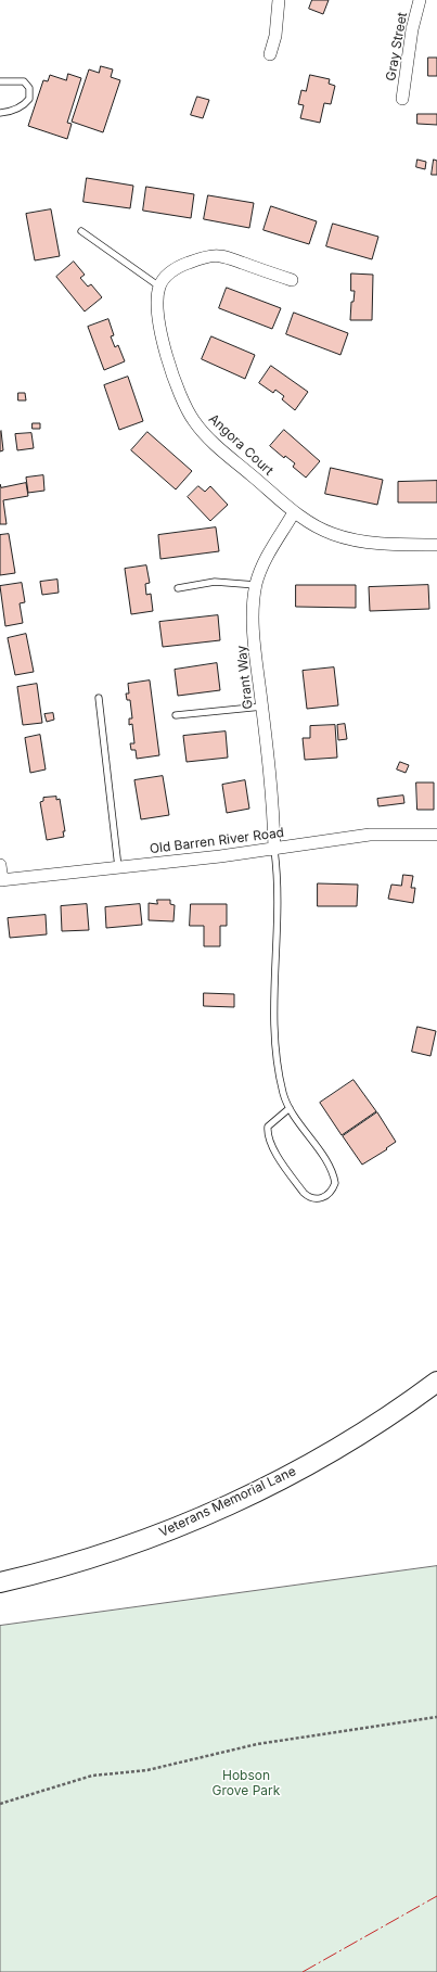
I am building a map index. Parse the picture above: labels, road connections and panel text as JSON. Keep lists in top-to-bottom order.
{
  "streets": {
    "main road": ["Veterans Memorial Lane"],
    "street": [
      "Gray Street",
      "Angora Court",
      "Grant Way",
      "Old Barren River Road"
    ]
  },
  "crossings": [
    ["Angora Court", "Grant Way"],
    ["Grant Way", "Old Barren River Road"]
  ],
  "parks": ["Hobson Grove Park"]
}
